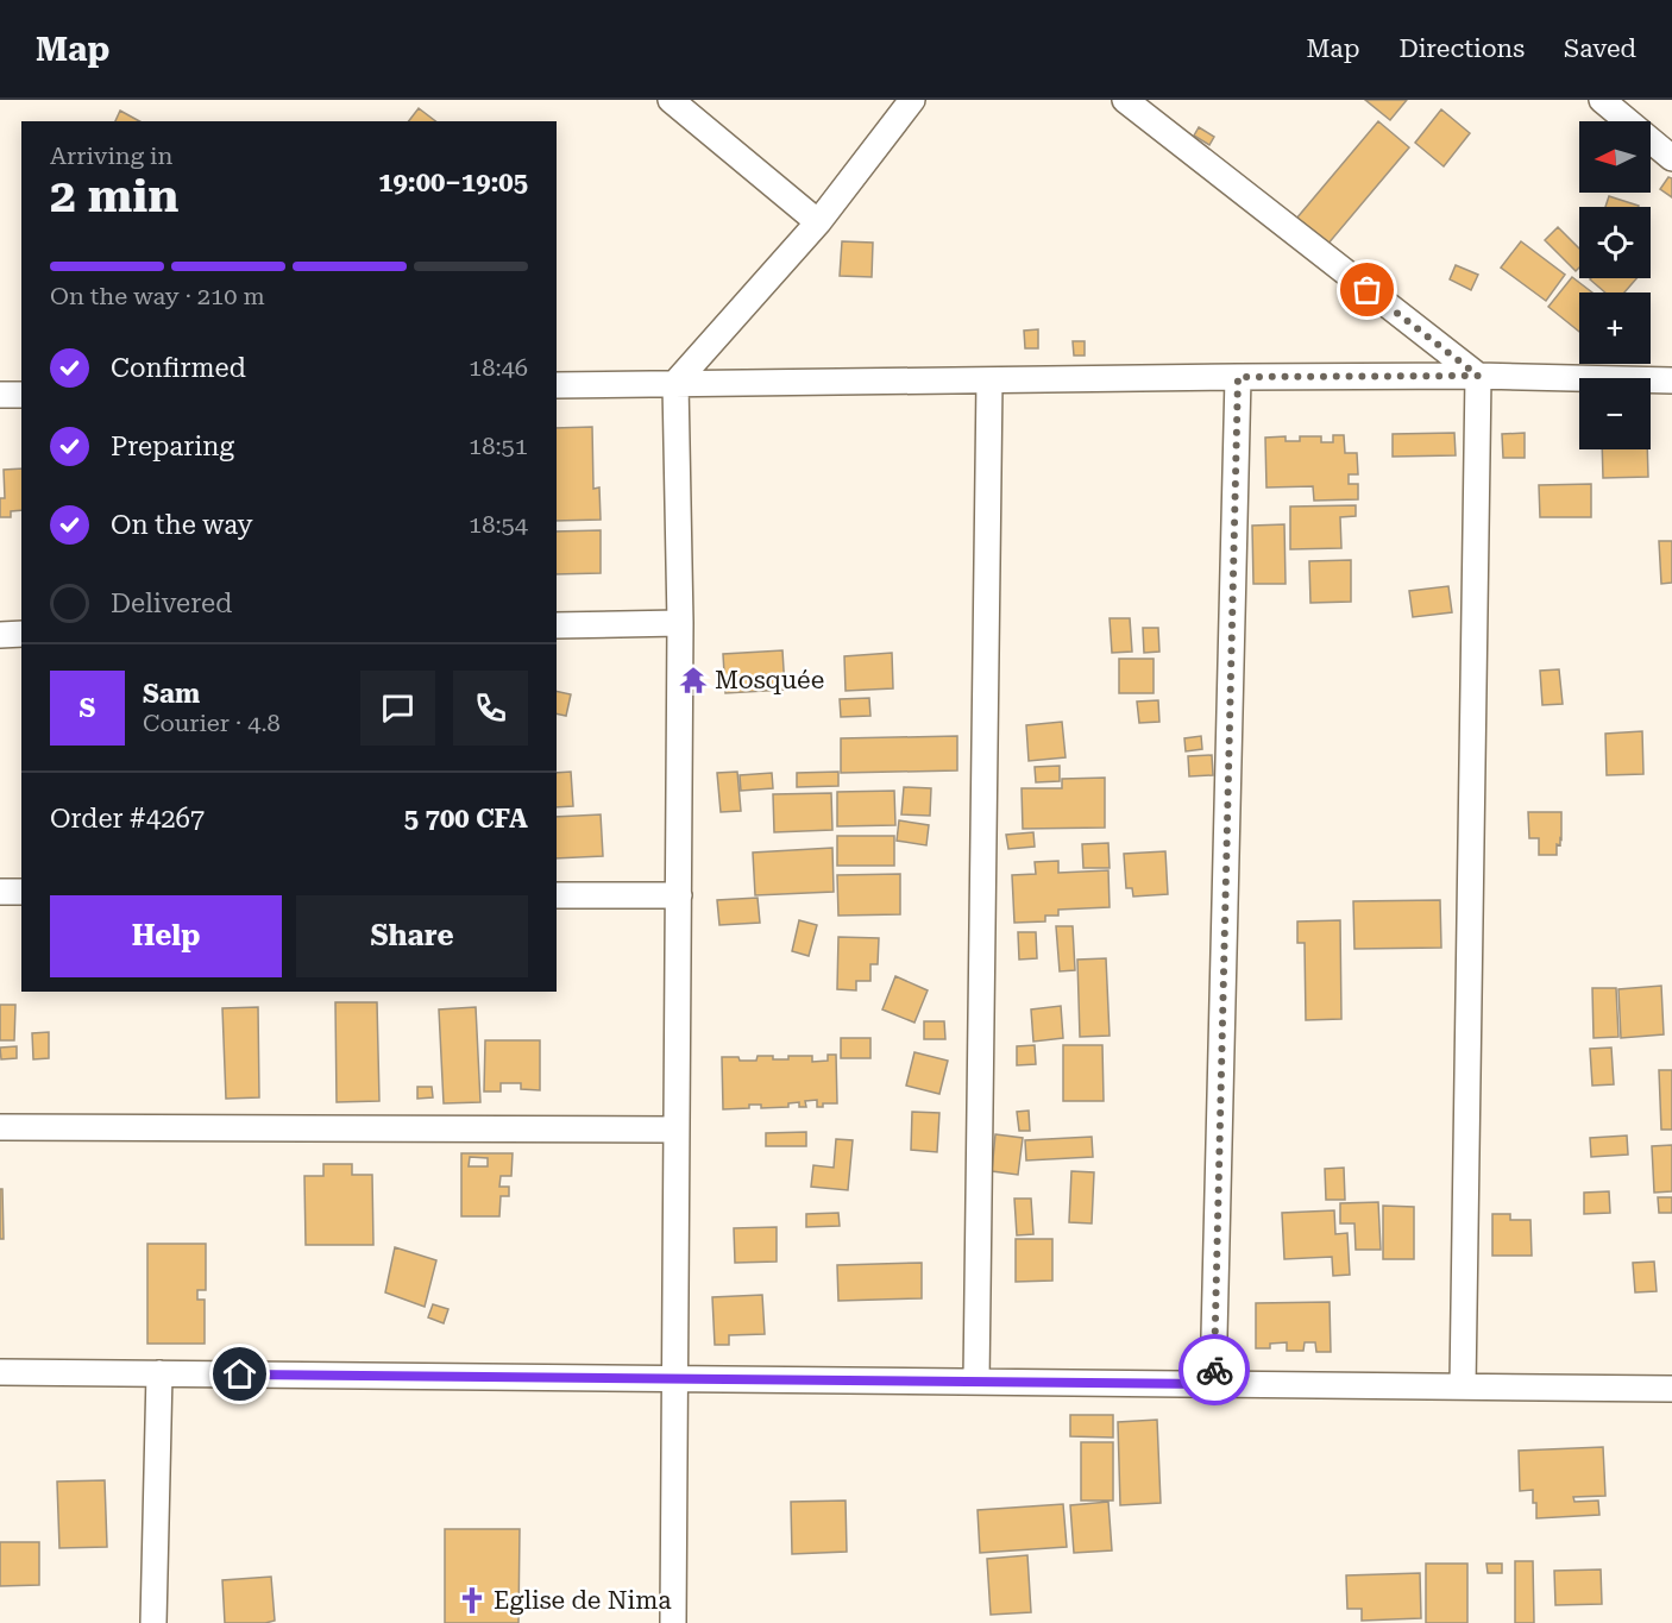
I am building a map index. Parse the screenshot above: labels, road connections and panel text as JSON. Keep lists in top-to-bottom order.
{
  "places": {
    "temple": ["Mosquée"],
    "church": ["Eglise de Nima"]
  },
  "north": "left",
  "page": {
    "header": "Map",
    "nav": ["Map", "Directions", "Saved"],
    "map_buttons": ["+", "−"],
    "heading": ["2 min", "Arriving in", "19:00–19:05"],
    "panel": [
      "Sam",
      "Courier · 4.8",
      "Order #4267",
      "5 700 CFA"
    ],
    "bar": "On the way · 210 m",
    "list": [
      ["Confirmed", "18:46"],
      ["Preparing", "18:51"],
      ["On the way", "18:54"],
      "Delivered"
    ],
    "round": "S",
    "buttons": ["Help", "Share"]
  }
}
